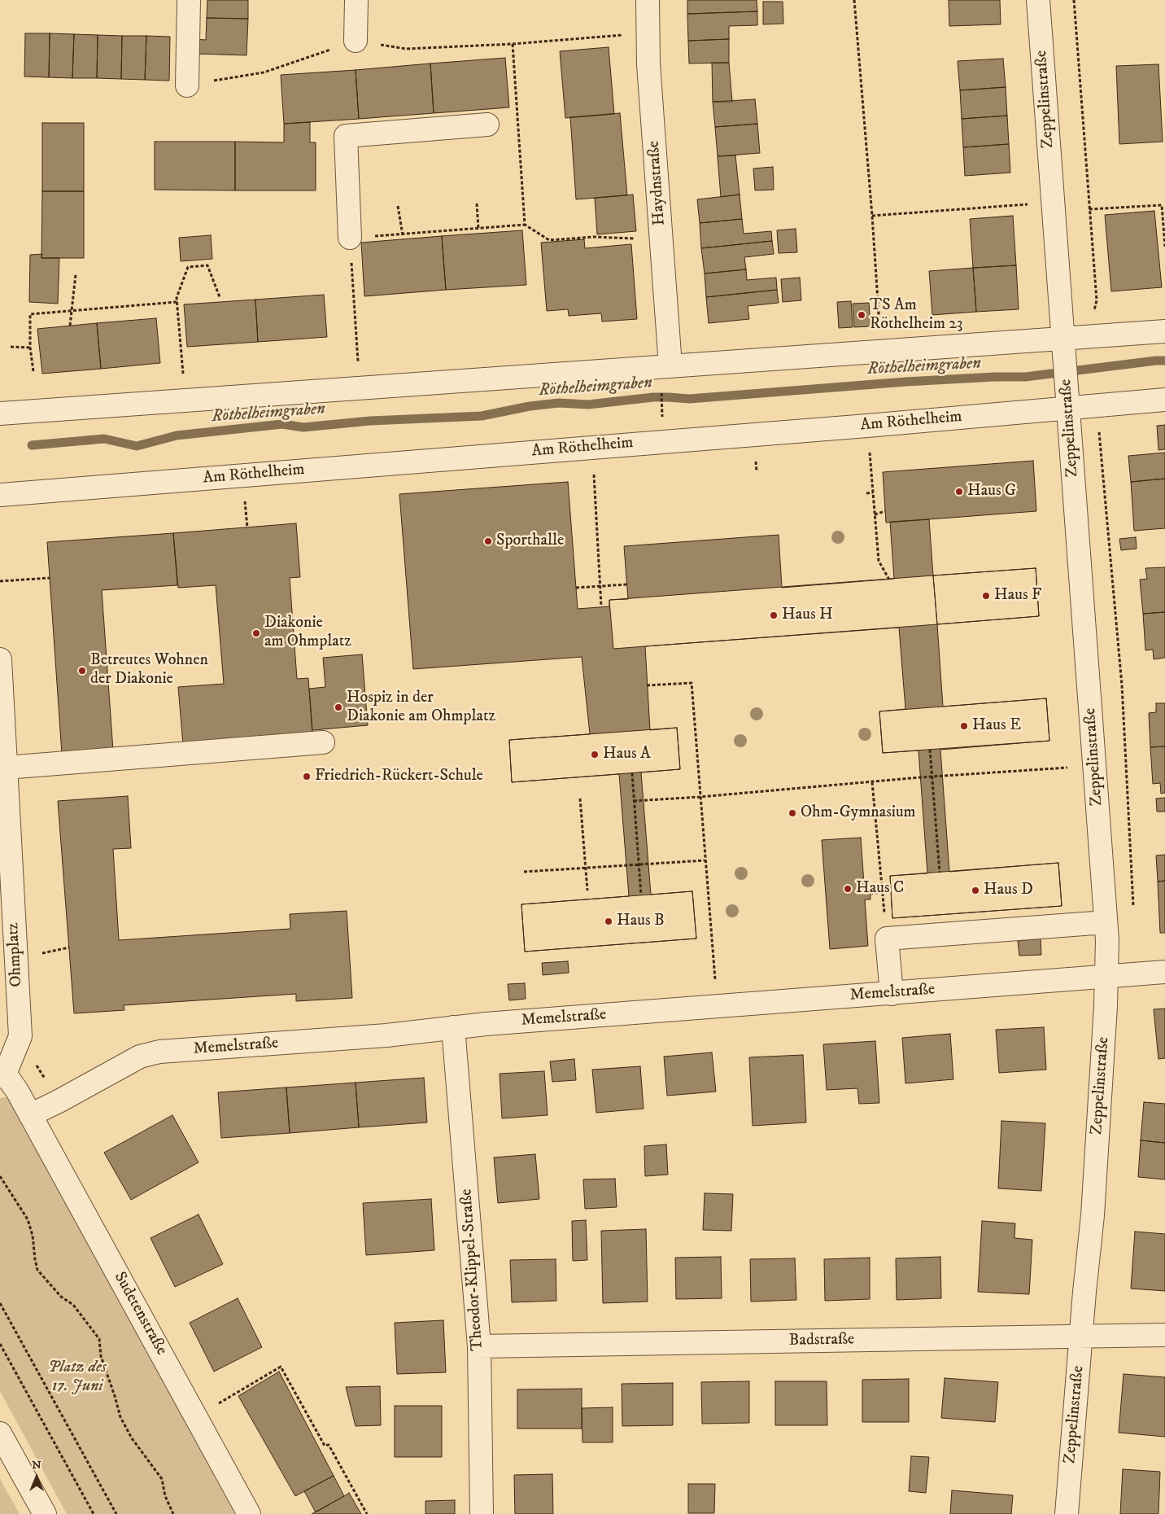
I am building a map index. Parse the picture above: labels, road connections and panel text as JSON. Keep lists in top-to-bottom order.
{
  "streets": {
    "street": [
      "Zeppelinstraße",
      "Haydnstraße",
      "Am Röthelheim",
      "Ohmplatz",
      "Memelstraße",
      "Theodor-Klippel-Straße",
      "Sudetenstraße",
      "Badstraße"
    ]
  },
  "crossings": [
    ["Zeppelinstraße", "Am Röthelheim"],
    ["Zeppelinstraße", "Memelstraße"],
    ["Zeppelinstraße", "Badstraße"],
    ["Memelstraße", "Theodor-Klippel-Straße"],
    ["Memelstraße", "Sudetenstraße"],
    ["Theodor-Klippel-Straße", "Badstraße"]
  ],
  "water": ["Röthelheimgraben"],
  "parks": ["Platz des 17. Juni"],
  "places": [
    "TS Am Röthelheim 23",
    "Haus G",
    "Sporthalle",
    "Haus F",
    "Haus H",
    "Diakonie am Ohmplatz",
    "Betreutes Wohnen der Diakonie",
    "Hospiz in der Diakonie am Ohmplatz",
    "Haus E",
    "Haus A",
    "Friedrich-Rückert-Schule",
    "Ohm-Gymnasium",
    "Haus C",
    "Haus D",
    "Haus B"
  ],
  "north": "top"
}
